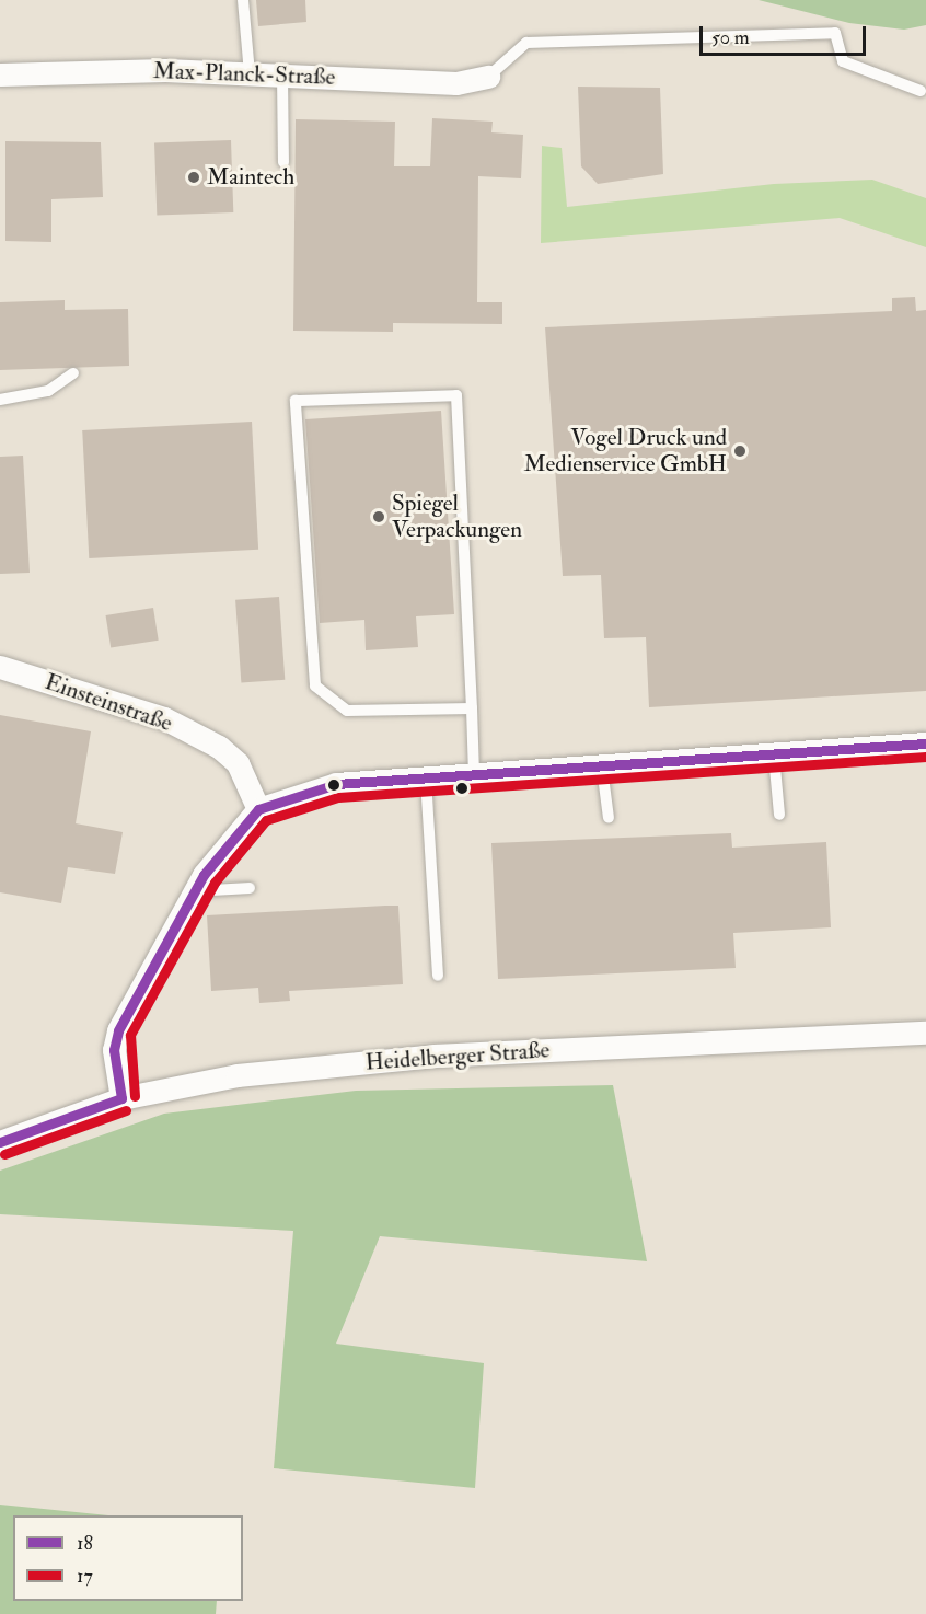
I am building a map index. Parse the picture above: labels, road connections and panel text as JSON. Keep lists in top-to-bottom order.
{
  "streets": {
    "street": ["Max-Planck-Straße", "Einsteinstraße", "Heidelberger Straße"]
  },
  "places": ["Maintech", "Vogel Druck und Medienservice GmbH", "Spiegel Verpackungen"],
  "lines": ["transit line 18", "transit line 17"],
  "legend": ["18", "17"],
  "scale_bar": "50 m"
}
